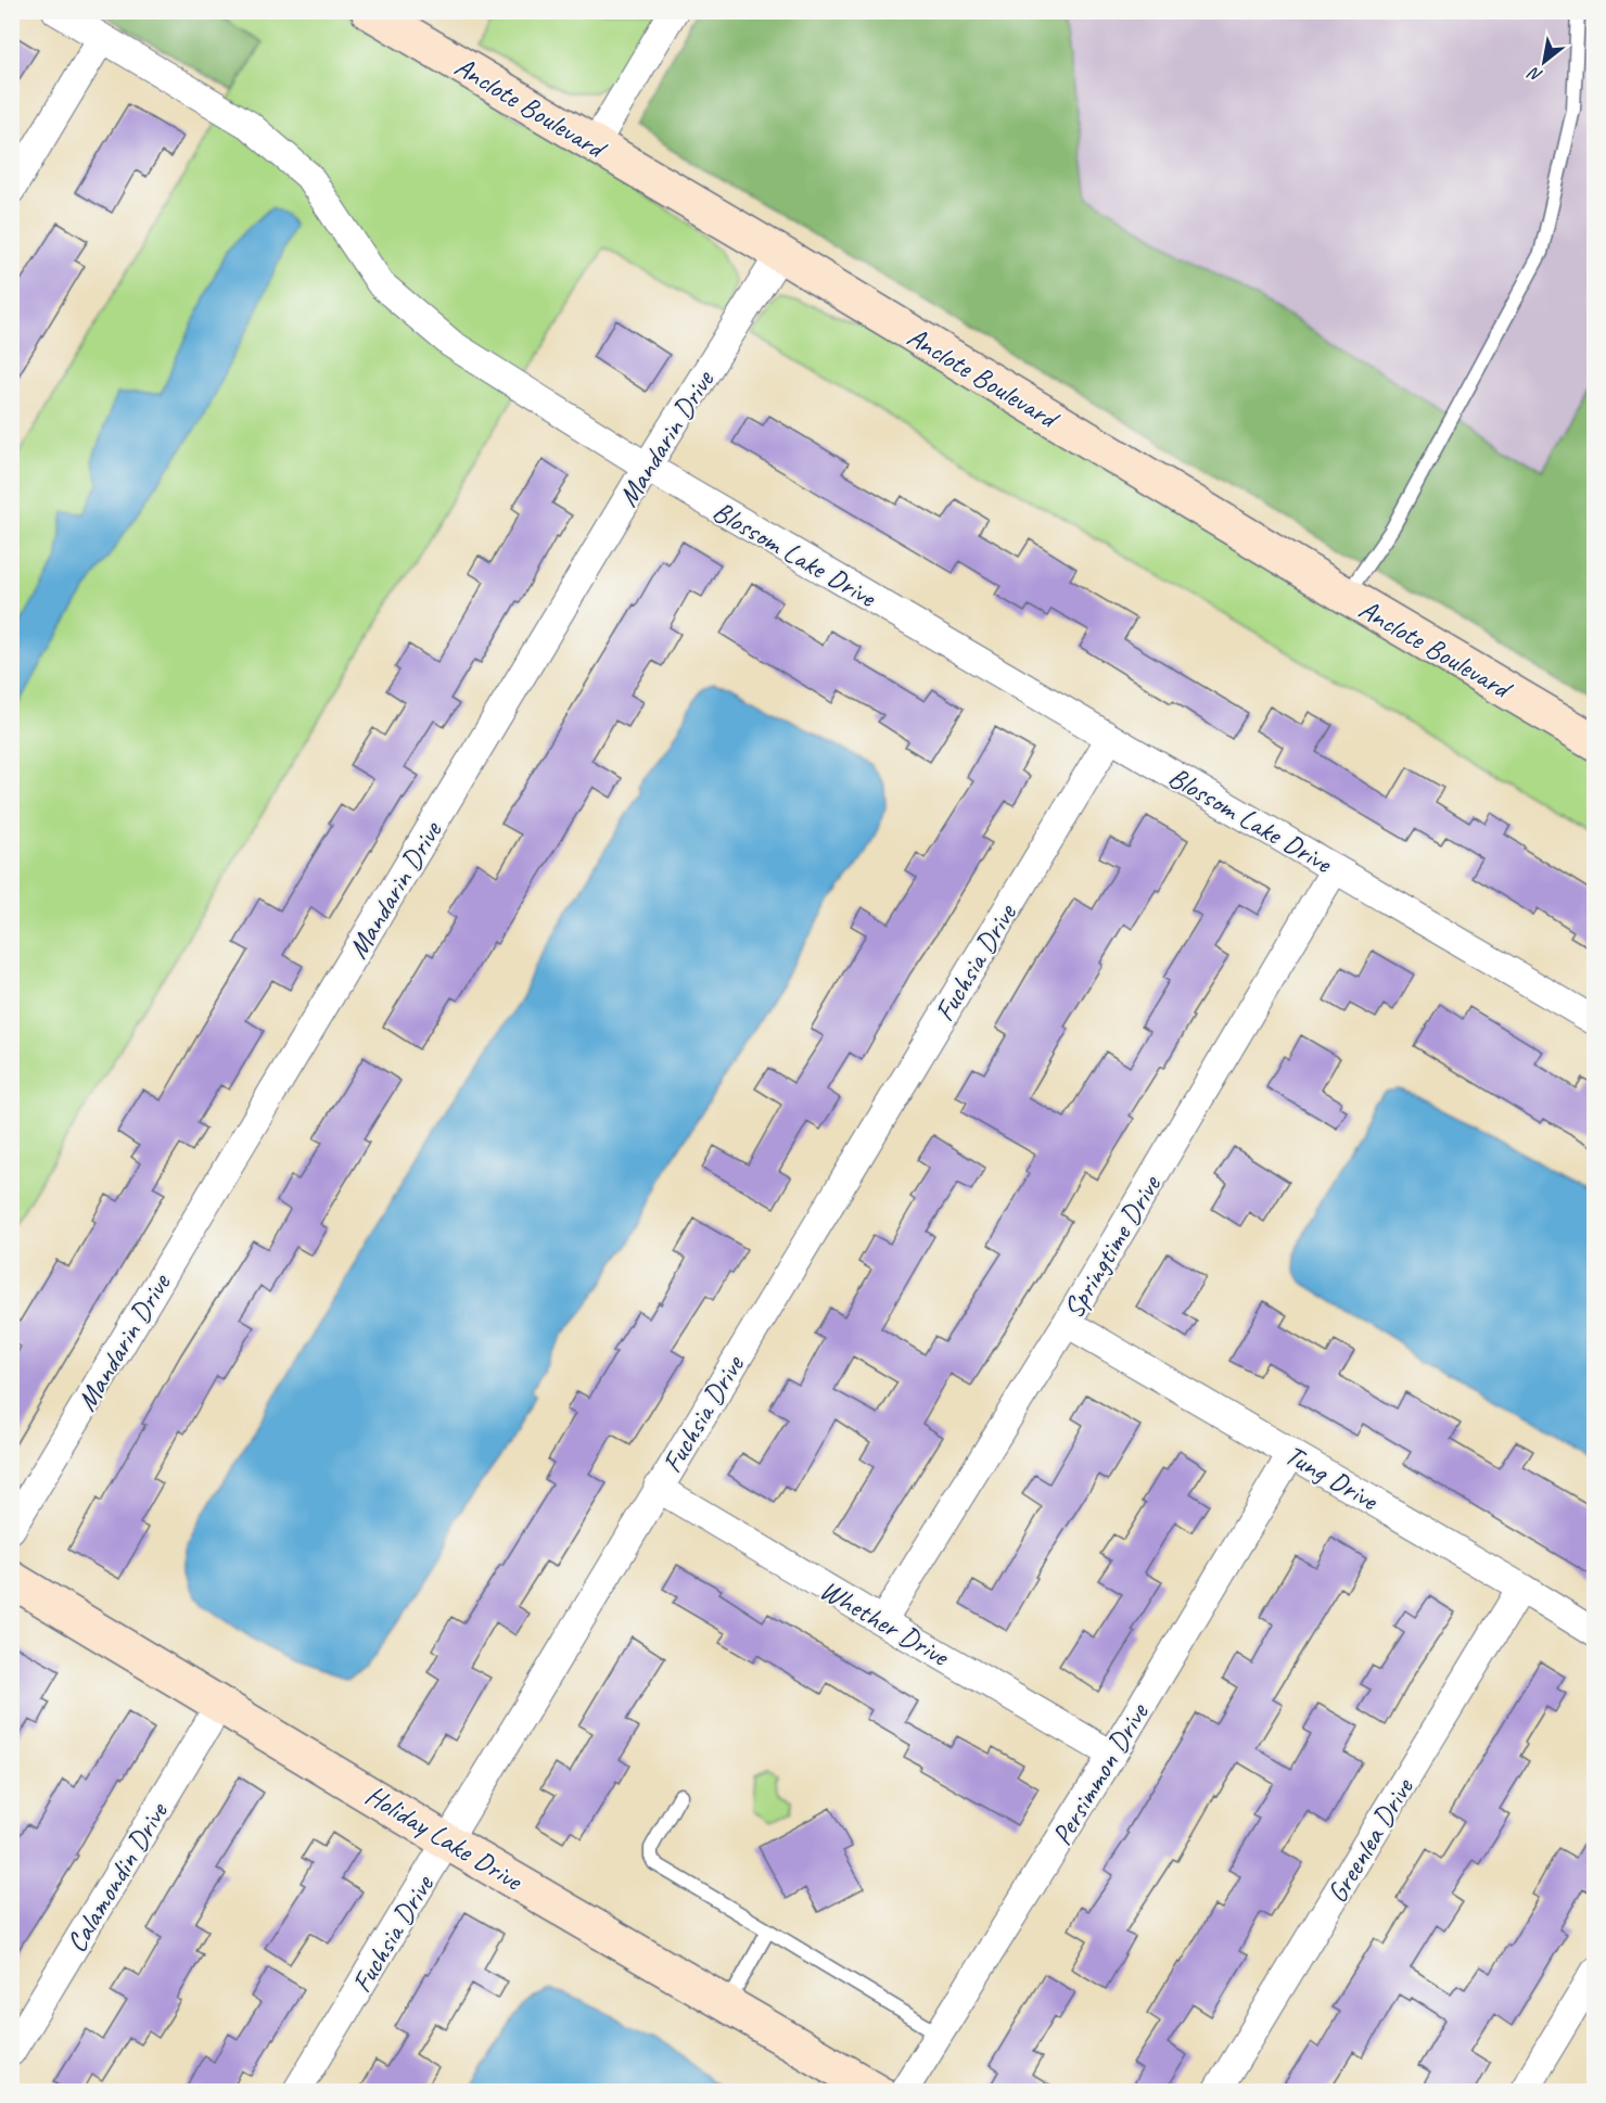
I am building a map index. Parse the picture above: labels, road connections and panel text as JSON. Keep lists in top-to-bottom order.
{
  "streets": {
    "street": [
      "Anclote Boulevard",
      "Mandarin Drive",
      "Blossom Lake Drive",
      "Fuchsia Drive",
      "Springtime Drive",
      "Tung Drive",
      "Whether Drive",
      "Persimmon Drive",
      "Holiday Lake Drive",
      "Greenlea Drive",
      "Calamondin Drive"
    ]
  },
  "crossings": [
    ["Anclote Boulevard", "Mandarin Drive"],
    ["Mandarin Drive", "Blossom Lake Drive"],
    ["Blossom Lake Drive", "Fuchsia Drive"],
    ["Blossom Lake Drive", "Springtime Drive"],
    ["Fuchsia Drive", "Whether Drive"],
    ["Fuchsia Drive", "Holiday Lake Drive"],
    ["Springtime Drive", "Tung Drive"],
    ["Springtime Drive", "Whether Drive"],
    ["Tung Drive", "Persimmon Drive"],
    ["Tung Drive", "Greenlea Drive"],
    ["Whether Drive", "Persimmon Drive"],
    ["Holiday Lake Drive", "Calamondin Drive"]
  ],
  "north": "bottom left"
}
